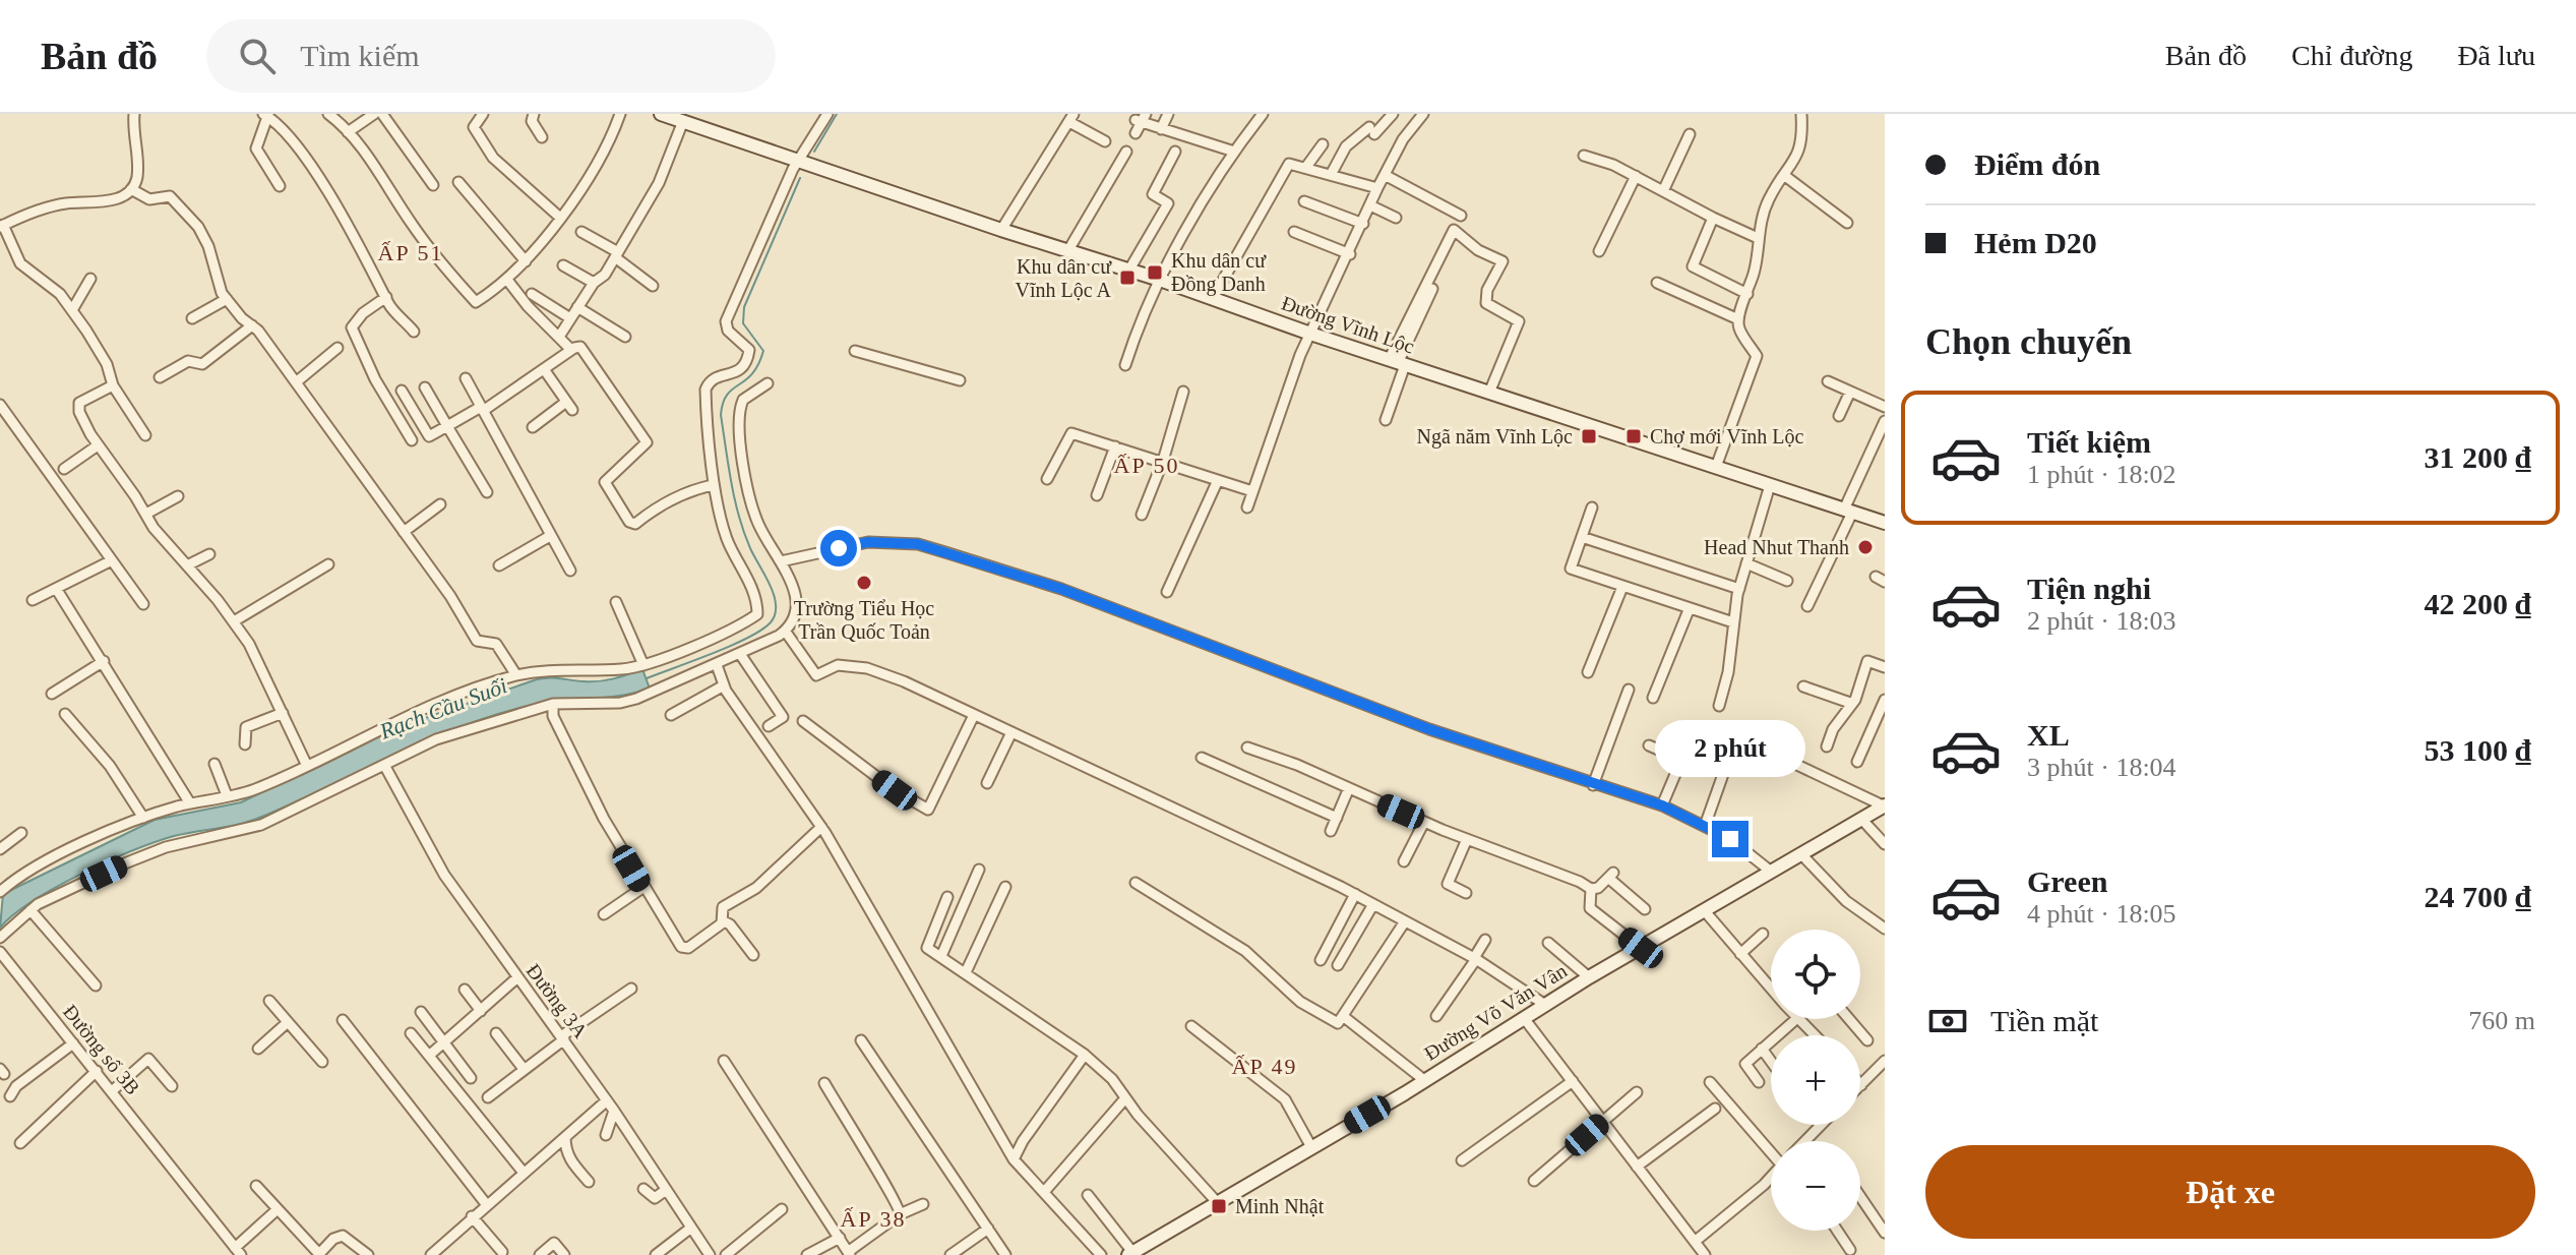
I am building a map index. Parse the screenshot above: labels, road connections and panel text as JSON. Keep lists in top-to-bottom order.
{
  "streets": {
    "main road": ["Đường Vĩnh Lộc", "Đường Võ Văn Vân"],
    "street": ["Đường 3A", "Đường số 3B"]
  },
  "districts": [
    "ẤP 51",
    "ẤP 50",
    "ẤP 49",
    "ẤP 38"
  ],
  "water": ["Rạch Cầu Suối"],
  "places": {
    "transit": [
      "Khu dân cư Đồng Danh",
      "Khu dân cư Vĩnh Lộc A",
      "Ngã năm Vĩnh Lộc",
      "Chợ mới Vĩnh Lộc",
      "Minh Nhật"
    ],
    "other": ["Head Nhut Thanh", "Trường Tiểu Học Trần Quốc Toản"]
  },
  "page": {
    "header": "Bản đồ",
    "search": "Tìm kiếm",
    "nav": ["Bản đồ", "Chỉ đường", "Đã lưu"],
    "banner": ["Điểm đón", "Hẻm D20"],
    "heading": "Chọn chuyến",
    "list": [
      {
        "name": "Tiết kiệm",
        "note": "1 phút · 18:02",
        "value": "31 200 ₫"
      },
      {
        "name": "Tiện nghi",
        "note": "2 phút · 18:03",
        "value": "42 200 ₫"
      },
      {
        "name": "XL",
        "note": "3 phút · 18:04",
        "value": "53 100 ₫"
      },
      {
        "name": "Green",
        "note": "4 phút · 18:05",
        "value": "24 700 ₫"
      }
    ],
    "bubble": "2 phút",
    "map_buttons": ["+", "−"],
    "pay": ["Tiền mặt", "760 m"],
    "buttons": "Đặt xe"
  }
}
